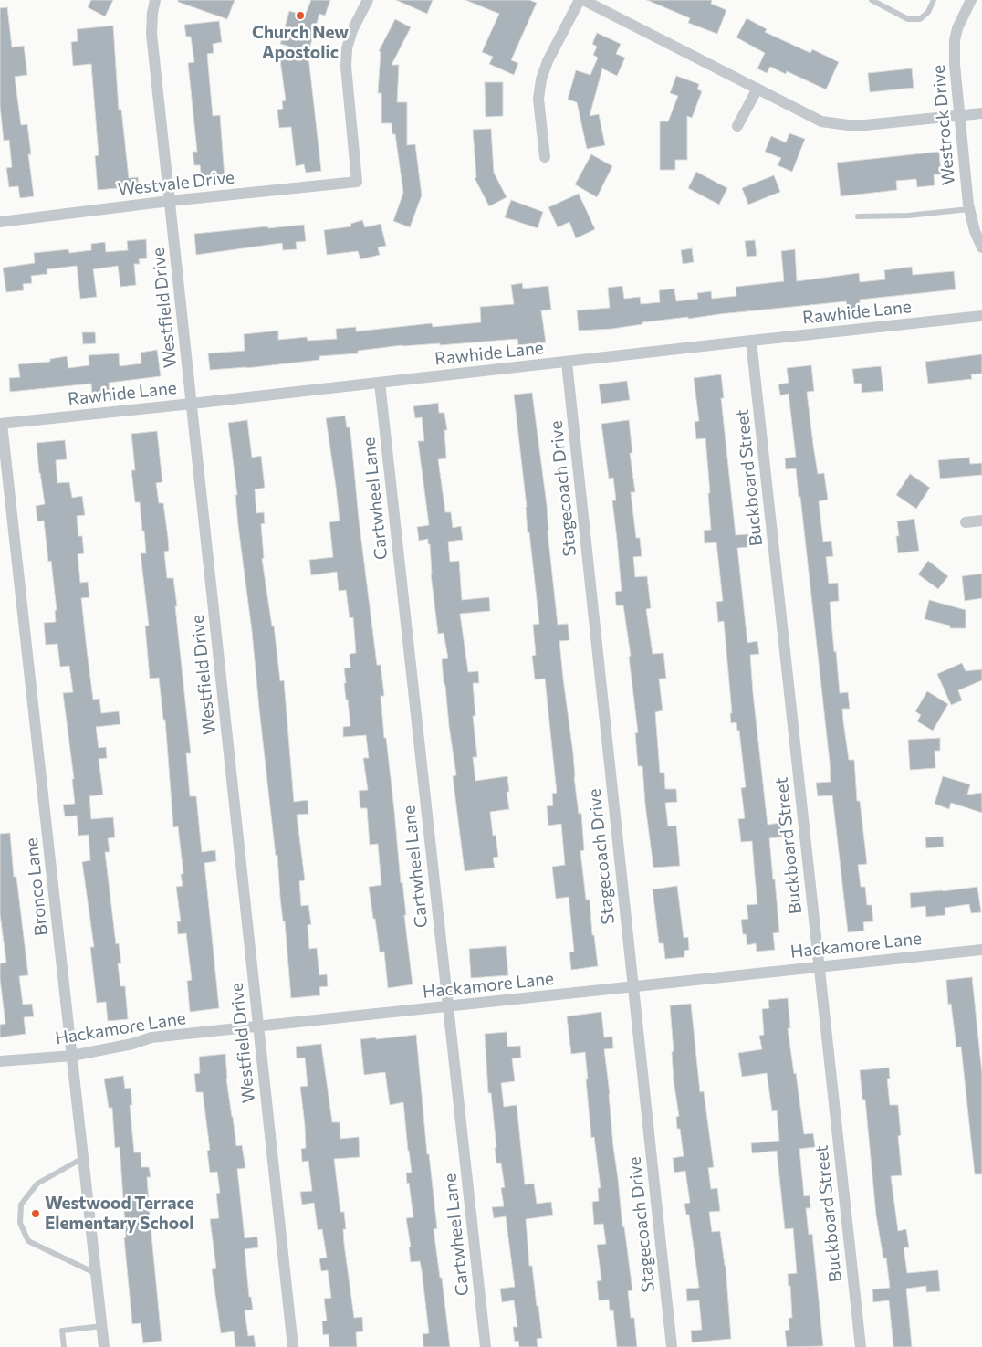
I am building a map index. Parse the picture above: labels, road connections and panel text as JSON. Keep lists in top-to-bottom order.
{
  "streets": {
    "street": [
      "Westrock Drive",
      "Westvale Drive",
      "Westfield Drive",
      "Rawhide Lane",
      "Buckboard Street",
      "Stagecoach Drive",
      "Cartwheel Lane",
      "Bronco Lane",
      "Hackamore Lane"
    ]
  },
  "crossings": [
    ["Westvale Drive", "Westfield Drive"],
    ["Westfield Drive", "Rawhide Lane"],
    ["Westfield Drive", "Hackamore Lane"],
    ["Rawhide Lane", "Buckboard Street"],
    ["Rawhide Lane", "Stagecoach Drive"],
    ["Rawhide Lane", "Cartwheel Lane"],
    ["Rawhide Lane", "Bronco Lane"],
    ["Buckboard Street", "Hackamore Lane"],
    ["Stagecoach Drive", "Hackamore Lane"],
    ["Cartwheel Lane", "Hackamore Lane"],
    ["Bronco Lane", "Hackamore Lane"]
  ],
  "places": ["Church New Apostolic", "Westwood Terrace Elementary School"]
}
